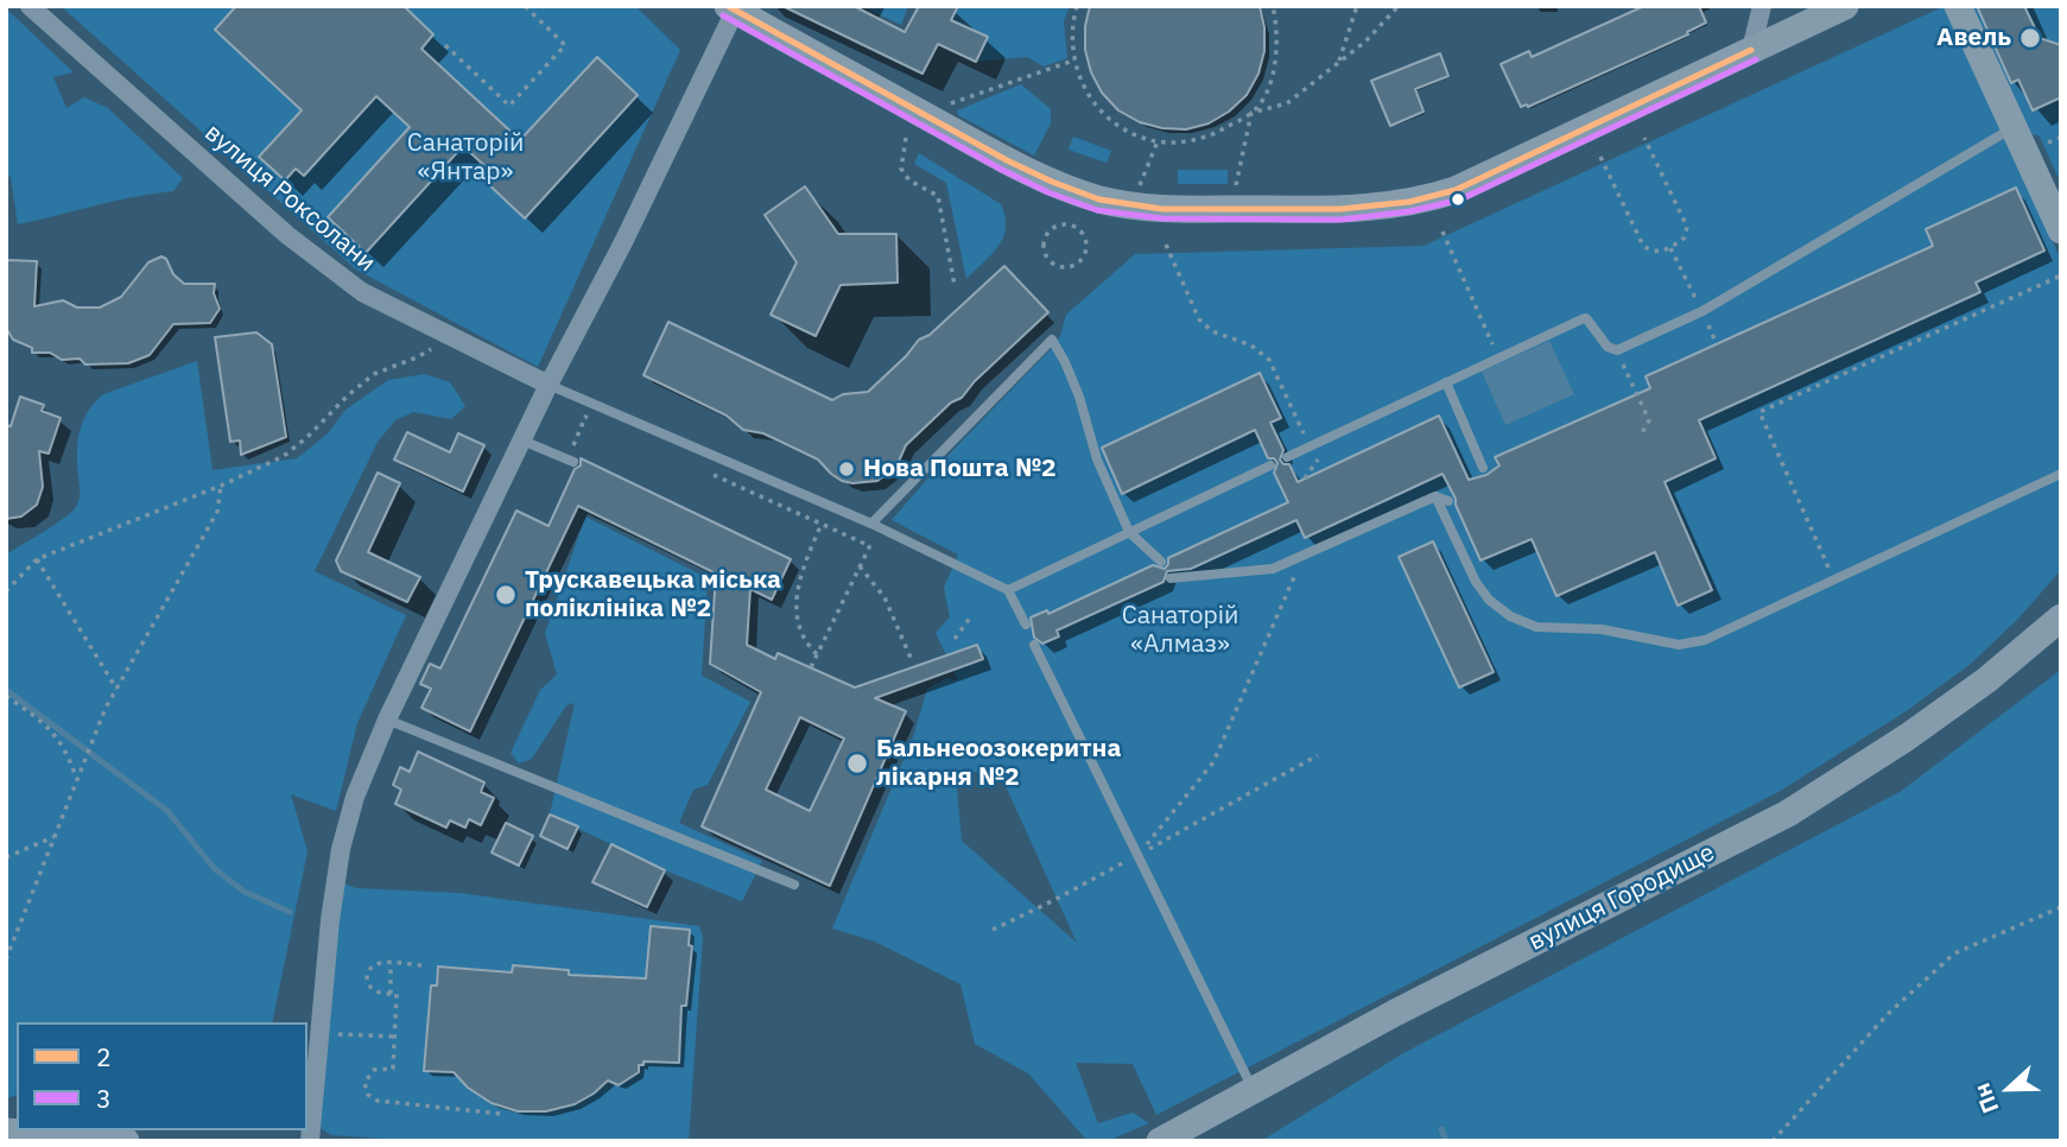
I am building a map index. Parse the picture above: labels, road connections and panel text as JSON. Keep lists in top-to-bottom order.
{
  "streets": {
    "street": ["вулиця Роксолани", "вулиця Городище"]
  },
  "parks": ["Санаторій «Янтар»", "Санаторій «Алмаз»"],
  "places": [
    "Авель",
    "Нова Пошта №2",
    "Трускавецька міська поліклініка №2",
    "Бальнеоозокеритна лікарня №2"
  ],
  "lines": ["transit line 2", "transit line 3"],
  "legend": ["2", "3"],
  "north": "left"
}
